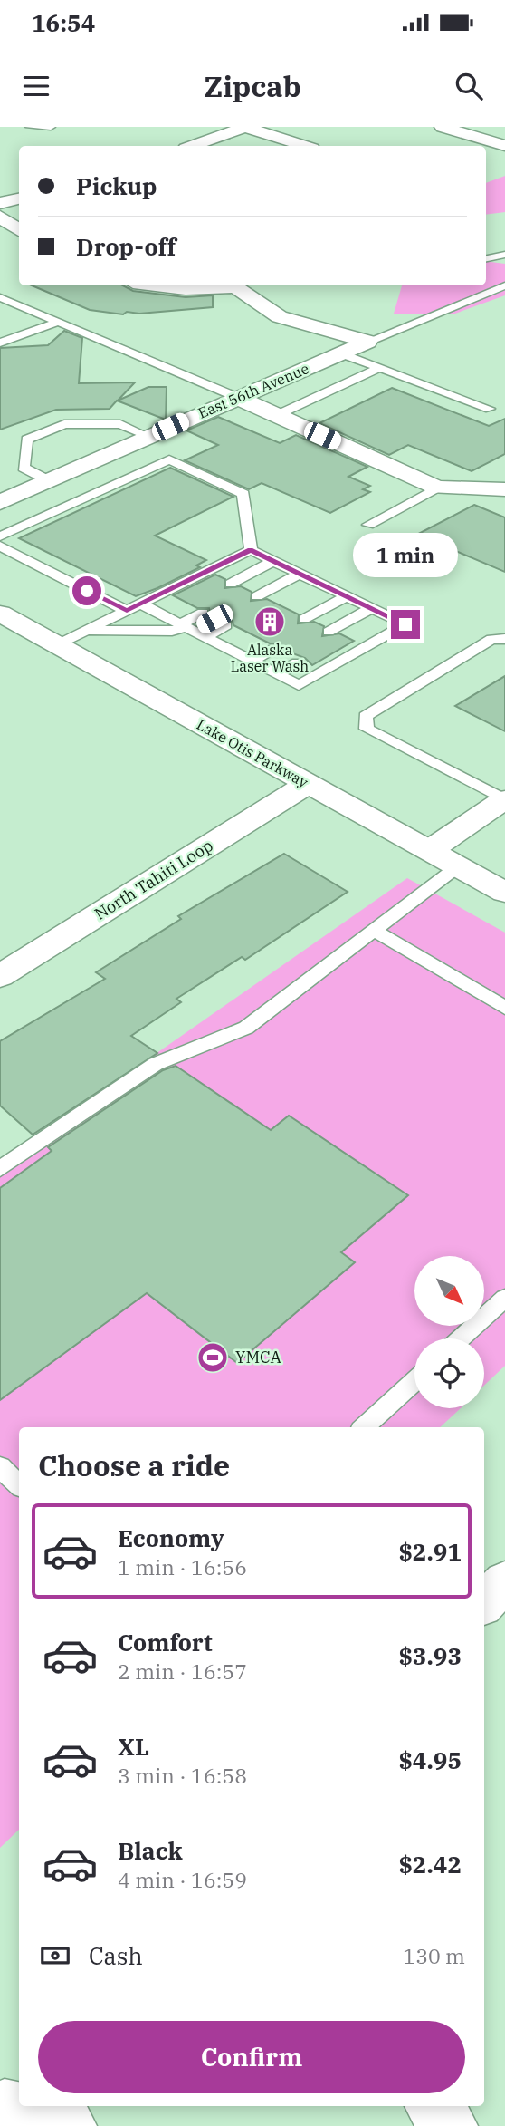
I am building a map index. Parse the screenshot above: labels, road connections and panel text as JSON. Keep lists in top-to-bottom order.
{
  "streets": {
    "street": ["East 56th Avenue", "Lake Otis Parkway", "North Tahiti Loop"]
  },
  "crossings": [
    ["Lake Otis Parkway", "North Tahiti Loop"]
  ],
  "places": {
    "building": ["Alaska Laser Wash"],
    "sports": ["YMCA"]
  },
  "north": "bottom right",
  "page": {
    "status": "16:54",
    "header": "Zipcab",
    "banner": ["Pickup", "Drop-off"],
    "bubble": "1 min",
    "heading": "Choose a ride",
    "list": [
      {
        "name": "Economy",
        "note": "1 min · 16:56",
        "value": "$2.91"
      },
      {
        "name": "Comfort",
        "note": "2 min · 16:57",
        "value": "$3.93"
      },
      {
        "name": "XL",
        "note": "3 min · 16:58",
        "value": "$4.95"
      },
      {
        "name": "Black",
        "note": "4 min · 16:59",
        "value": "$2.42"
      }
    ],
    "pay": ["Cash", "130 m"],
    "buttons": "Confirm"
  }
}
